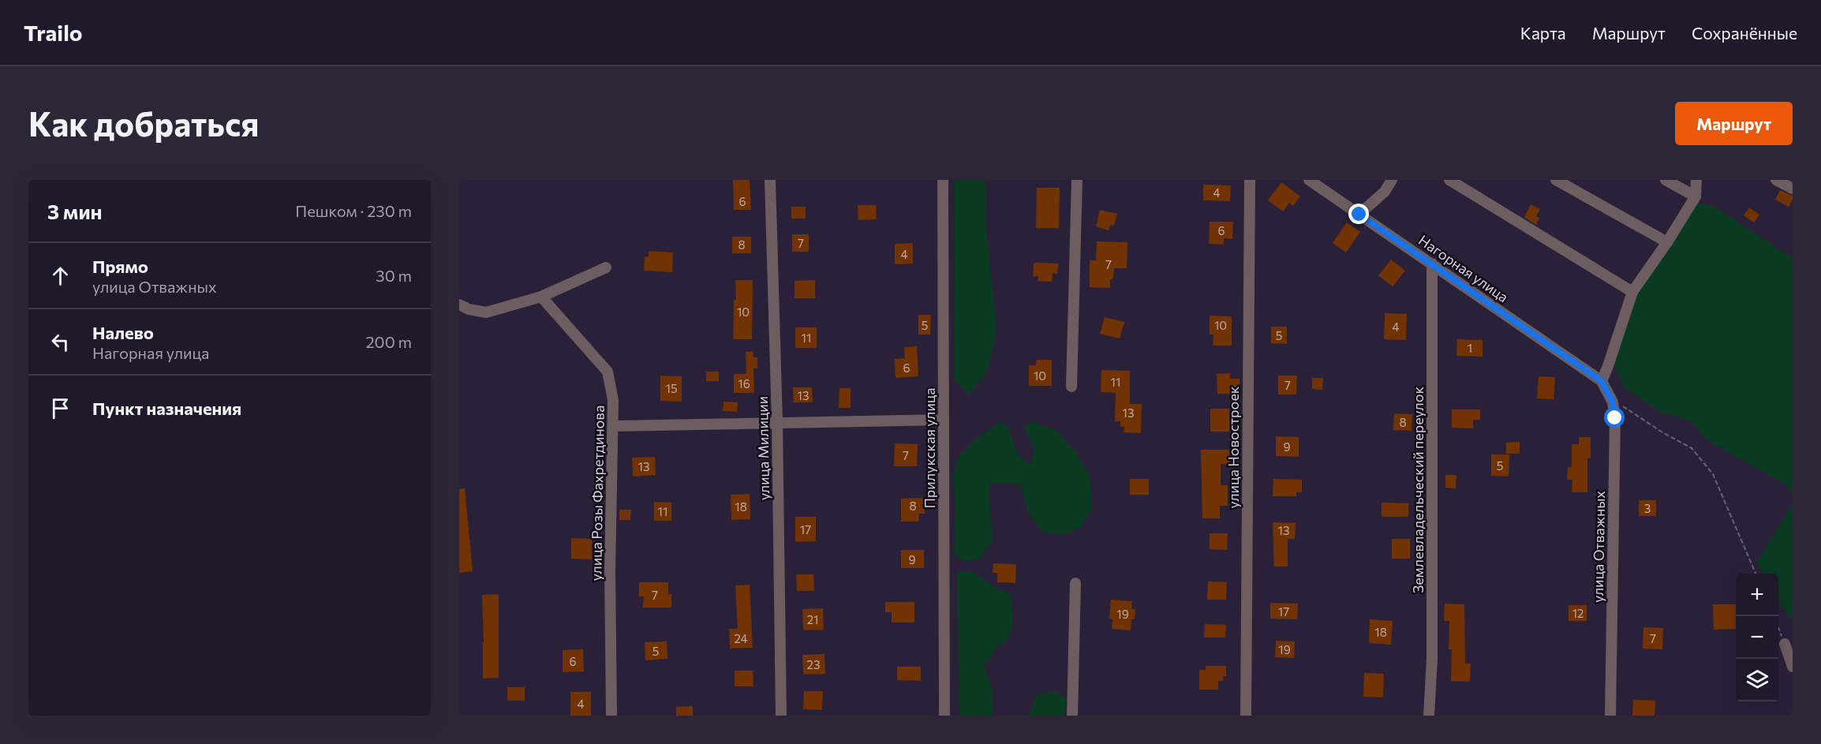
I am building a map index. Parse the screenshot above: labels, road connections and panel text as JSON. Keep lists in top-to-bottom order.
{
  "streets": {
    "street": [
      "Нагорная улица",
      "улица Новостроек",
      "улица Милиции",
      "Прилукская улица",
      "Землевладельческий переулок",
      "улица Розы Фахретдинова",
      "улица Отважных"
    ]
  },
  "crossings": [
    ["Нагорная улица", "Землевладельческий переулок"],
    ["Нагорная улица", "улица Отважных"]
  ],
  "house_numbers": [
    "4",
    "6",
    "6",
    "7",
    "8",
    "4",
    "7",
    "10",
    "5",
    "10",
    "4",
    "5",
    "11",
    "1",
    "6",
    "10",
    "11",
    "16",
    "7",
    "15",
    "13",
    "13",
    "8",
    "9",
    "7",
    "5",
    "13",
    "8",
    "18",
    "3",
    "11",
    "17",
    "13",
    "9",
    "7",
    "17",
    "12",
    "19",
    "21",
    "18",
    "24",
    "7",
    "19",
    "5",
    "6",
    "23",
    "4"
  ],
  "page": {
    "header": "Trailo",
    "nav": ["Карта", "Маршрут", "Сохранённые"],
    "buttons": "Маршрут",
    "title": "Как добраться",
    "heading": ["3 мин", "Пешком · 230 m"],
    "list": [
      ["Прямо", "улица Отважных", "30 m"],
      ["Налево", "Нагорная улица", "200 m"],
      "Пункт назначения"
    ],
    "map_buttons": ["+", "−"]
  }
}
